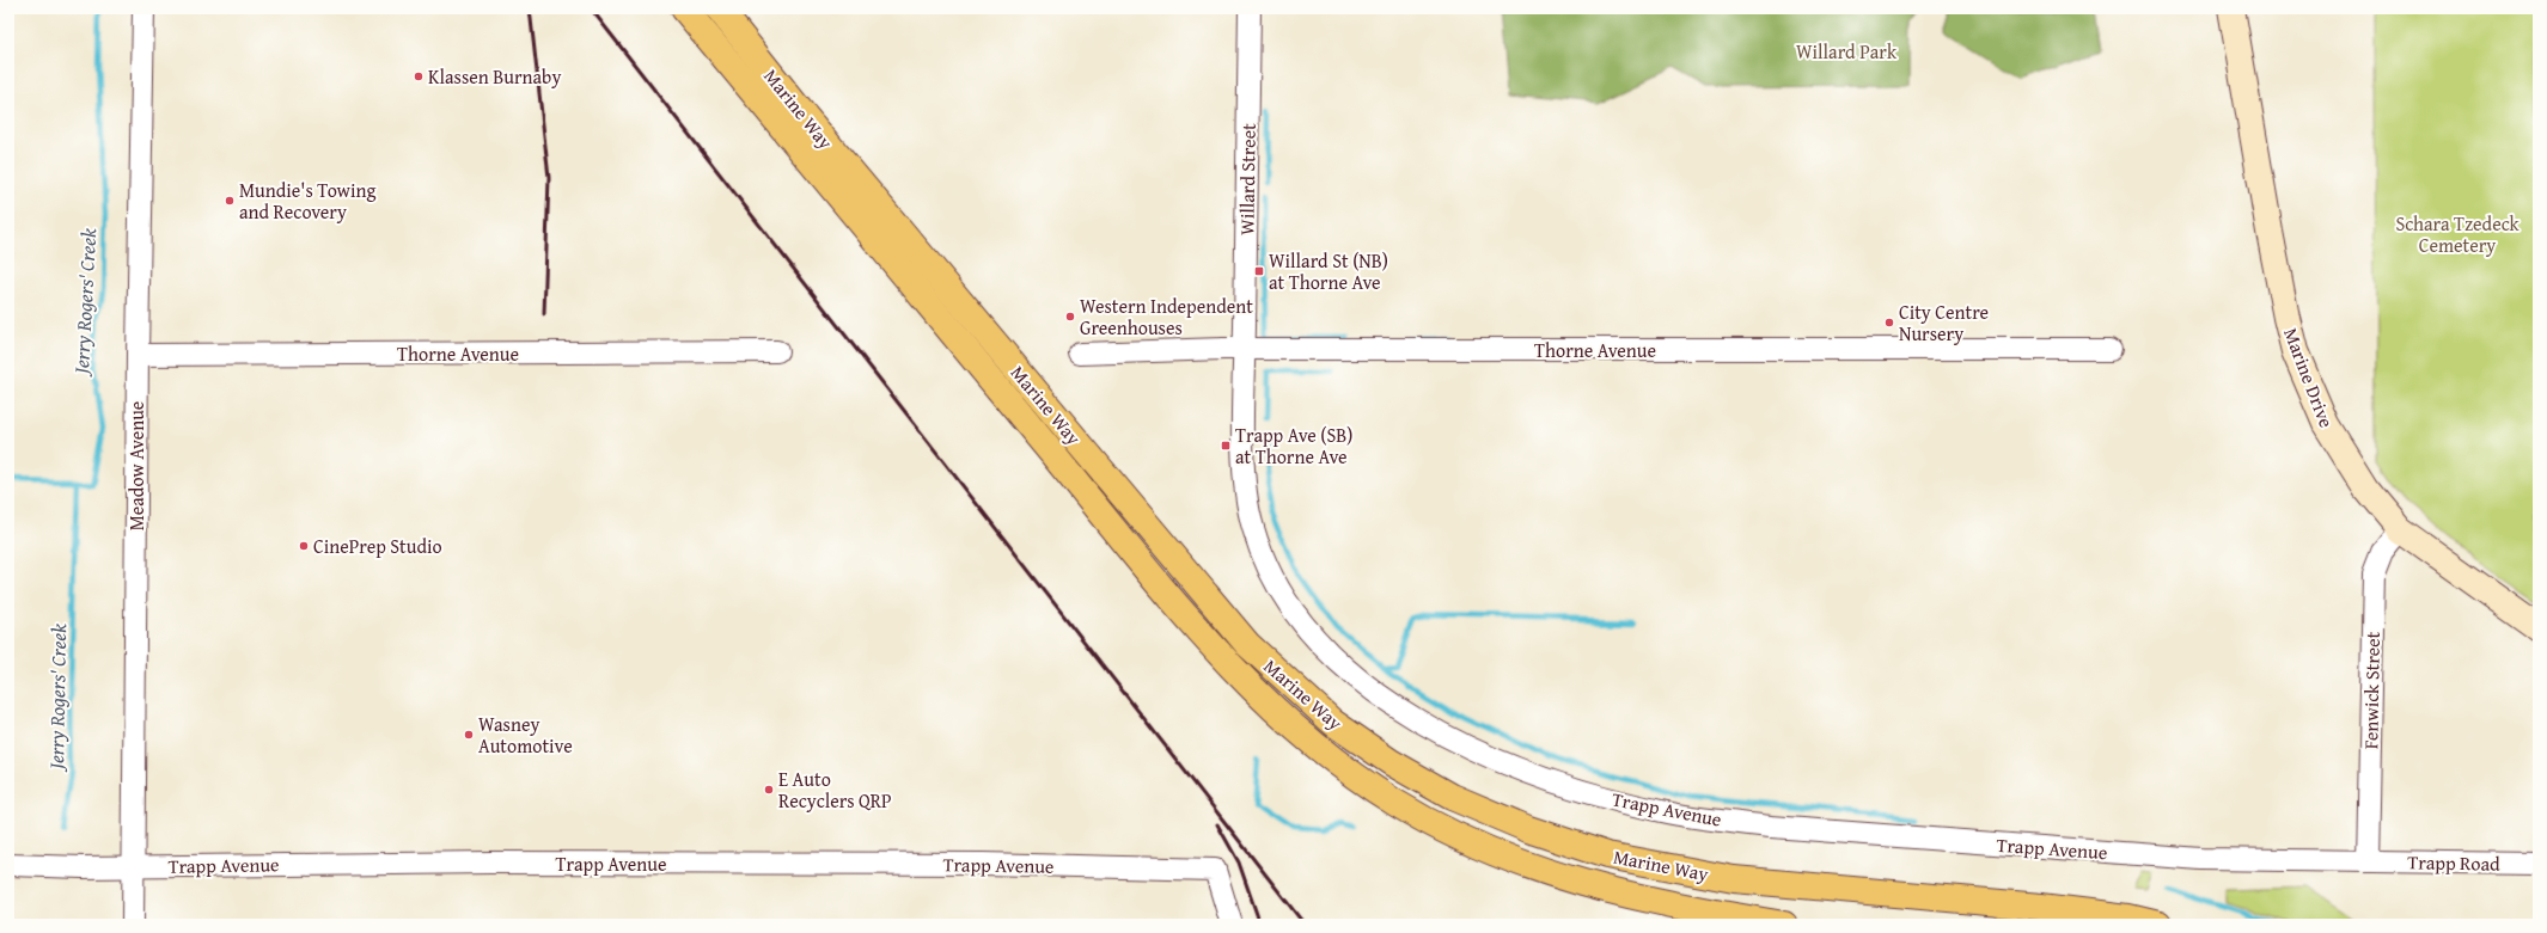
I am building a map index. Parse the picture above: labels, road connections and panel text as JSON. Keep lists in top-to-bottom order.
{
  "streets": {
    "main road": ["Marine Way"],
    "street": [
      "Willard Street",
      "Thorne Avenue",
      "Marine Drive",
      "Meadow Avenue",
      "Fenwick Street",
      "Trapp Avenue",
      "Trapp Road"
    ]
  },
  "crossings": [
    ["Willard Street", "Thorne Avenue"],
    ["Willard Street", "Trapp Avenue"],
    ["Thorne Avenue", "Meadow Avenue"],
    ["Thorne Avenue", "Trapp Avenue"],
    ["Marine Drive", "Fenwick Street"],
    ["Meadow Avenue", "Trapp Avenue"],
    ["Fenwick Street", "Trapp Avenue"],
    ["Fenwick Street", "Trapp Road"],
    ["Trapp Avenue", "Trapp Road"]
  ],
  "water": ["Jerry Rogers' Creek"],
  "parks": ["Willard Park", "Schara Tzedeck Cemetery"],
  "places": {
    "other": [
      "Klassen Burnaby",
      "Mundie's Towing and Recovery",
      "Western Independent Greenhouses",
      "City Centre Nursery",
      "CinePrep Studio",
      "Wasney Automotive",
      "E Auto Recyclers QRP"
    ],
    "transit": ["Willard St (NB) at Thorne Ave", "Trapp Ave (SB) at Thorne Ave"]
  }
}
